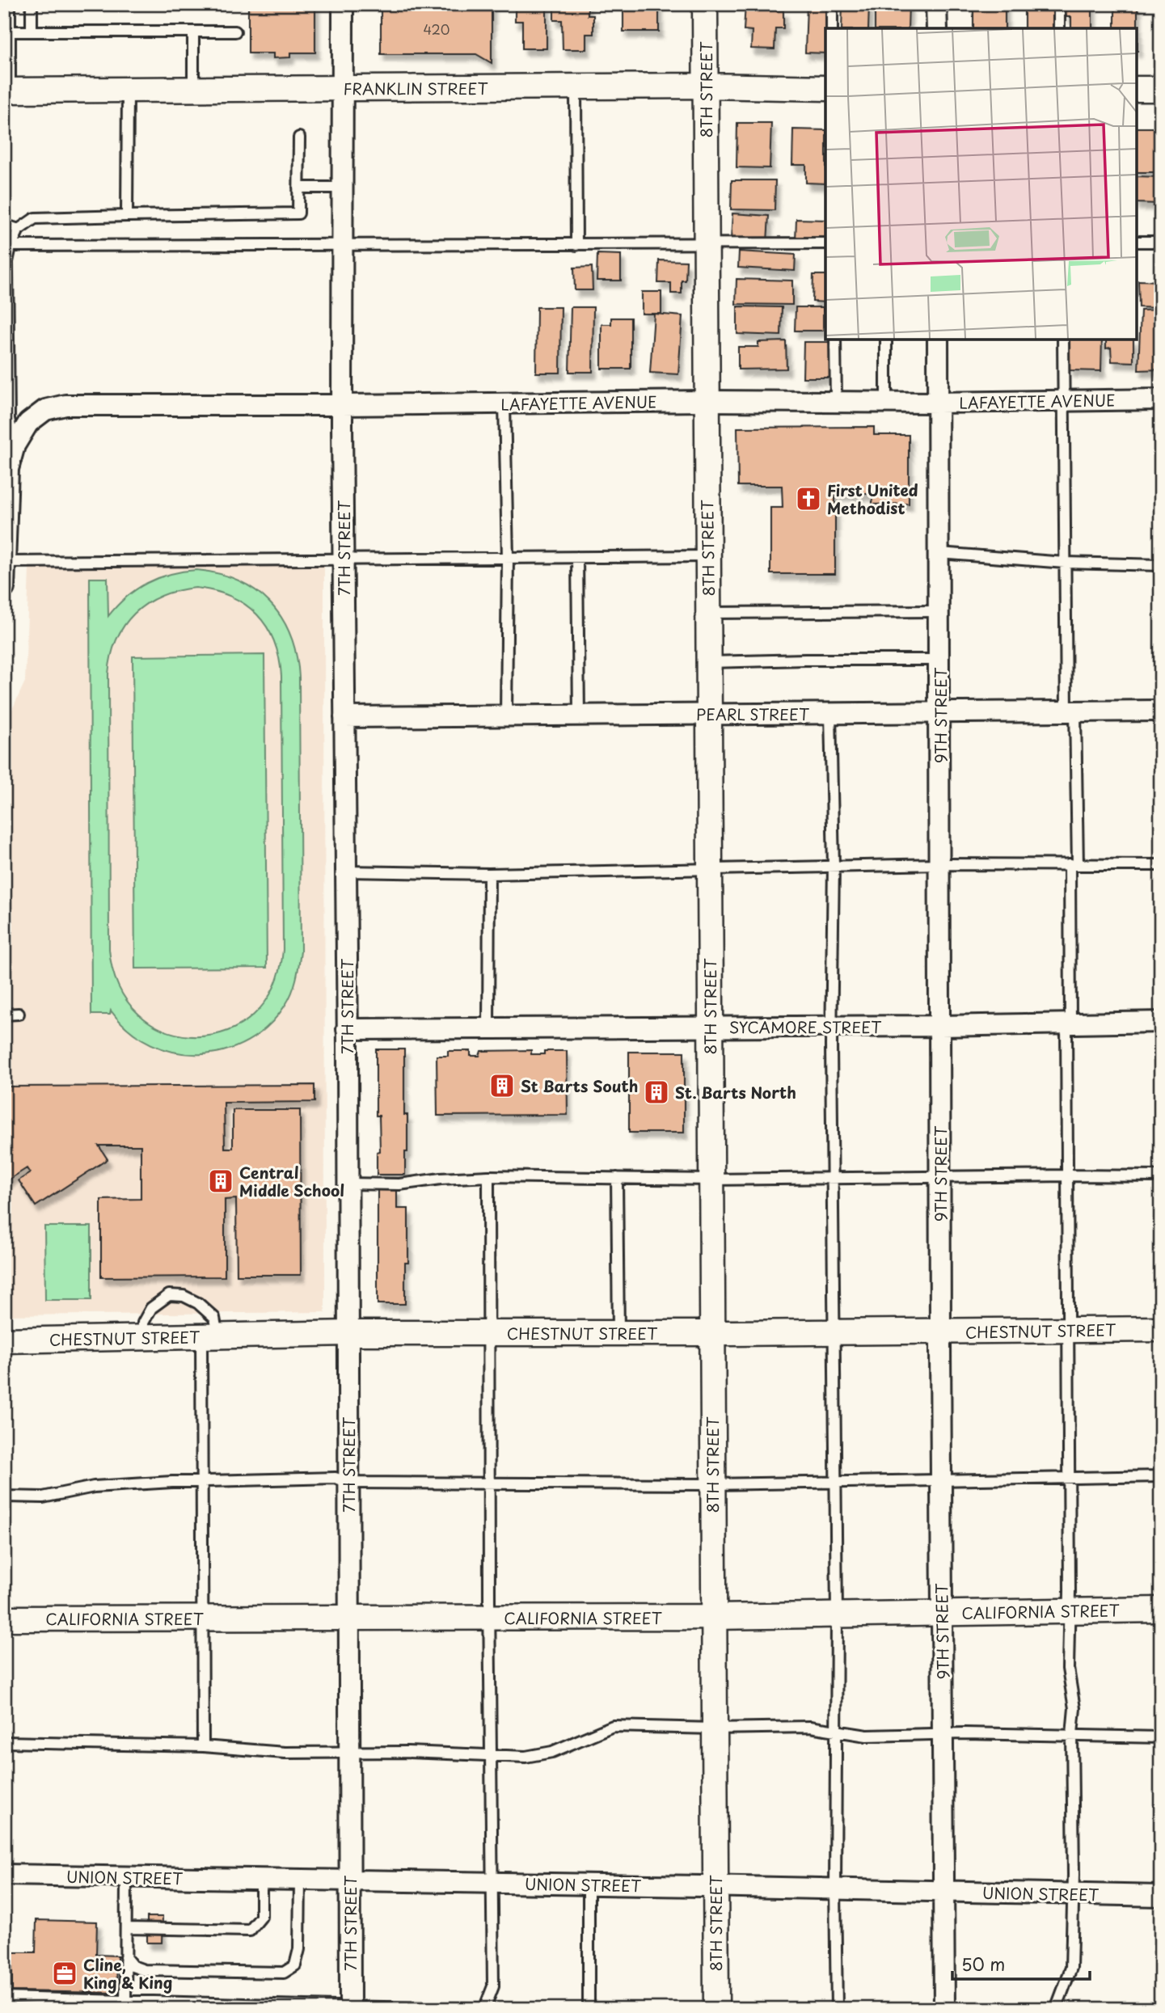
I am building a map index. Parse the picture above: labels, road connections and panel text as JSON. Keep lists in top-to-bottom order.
{
  "streets": {
    "street": [
      "FRANKLIN STREET",
      "8TH STREET",
      "LAFAYETTE AVENUE",
      "7TH STREET",
      "PEARL STREET",
      "9TH STREET",
      "SYCAMORE STREET",
      "CHESTNUT STREET",
      "CALIFORNIA STREET",
      "UNION STREET"
    ]
  },
  "crossings": [
    ["FRANKLIN STREET", "8TH STREET"],
    ["FRANKLIN STREET", "7TH STREET"],
    ["8TH STREET", "LAFAYETTE AVENUE"],
    ["8TH STREET", "PEARL STREET"],
    ["8TH STREET", "SYCAMORE STREET"],
    ["8TH STREET", "CHESTNUT STREET"],
    ["8TH STREET", "CALIFORNIA STREET"],
    ["8TH STREET", "UNION STREET"],
    ["LAFAYETTE AVENUE", "7TH STREET"],
    ["LAFAYETTE AVENUE", "9TH STREET"],
    ["7TH STREET", "PEARL STREET"],
    ["7TH STREET", "SYCAMORE STREET"],
    ["7TH STREET", "CHESTNUT STREET"],
    ["7TH STREET", "CALIFORNIA STREET"],
    ["7TH STREET", "UNION STREET"],
    ["PEARL STREET", "9TH STREET"],
    ["9TH STREET", "SYCAMORE STREET"],
    ["9TH STREET", "CHESTNUT STREET"],
    ["9TH STREET", "CALIFORNIA STREET"],
    ["9TH STREET", "UNION STREET"]
  ],
  "places": {
    "church": ["First United Methodist"],
    "building": ["St Barts South", "St. Barts North", "Central Middle School"],
    "office": ["Cline, King & King"]
  },
  "house_numbers": ["420"],
  "scale_bar": "50 m"
}
